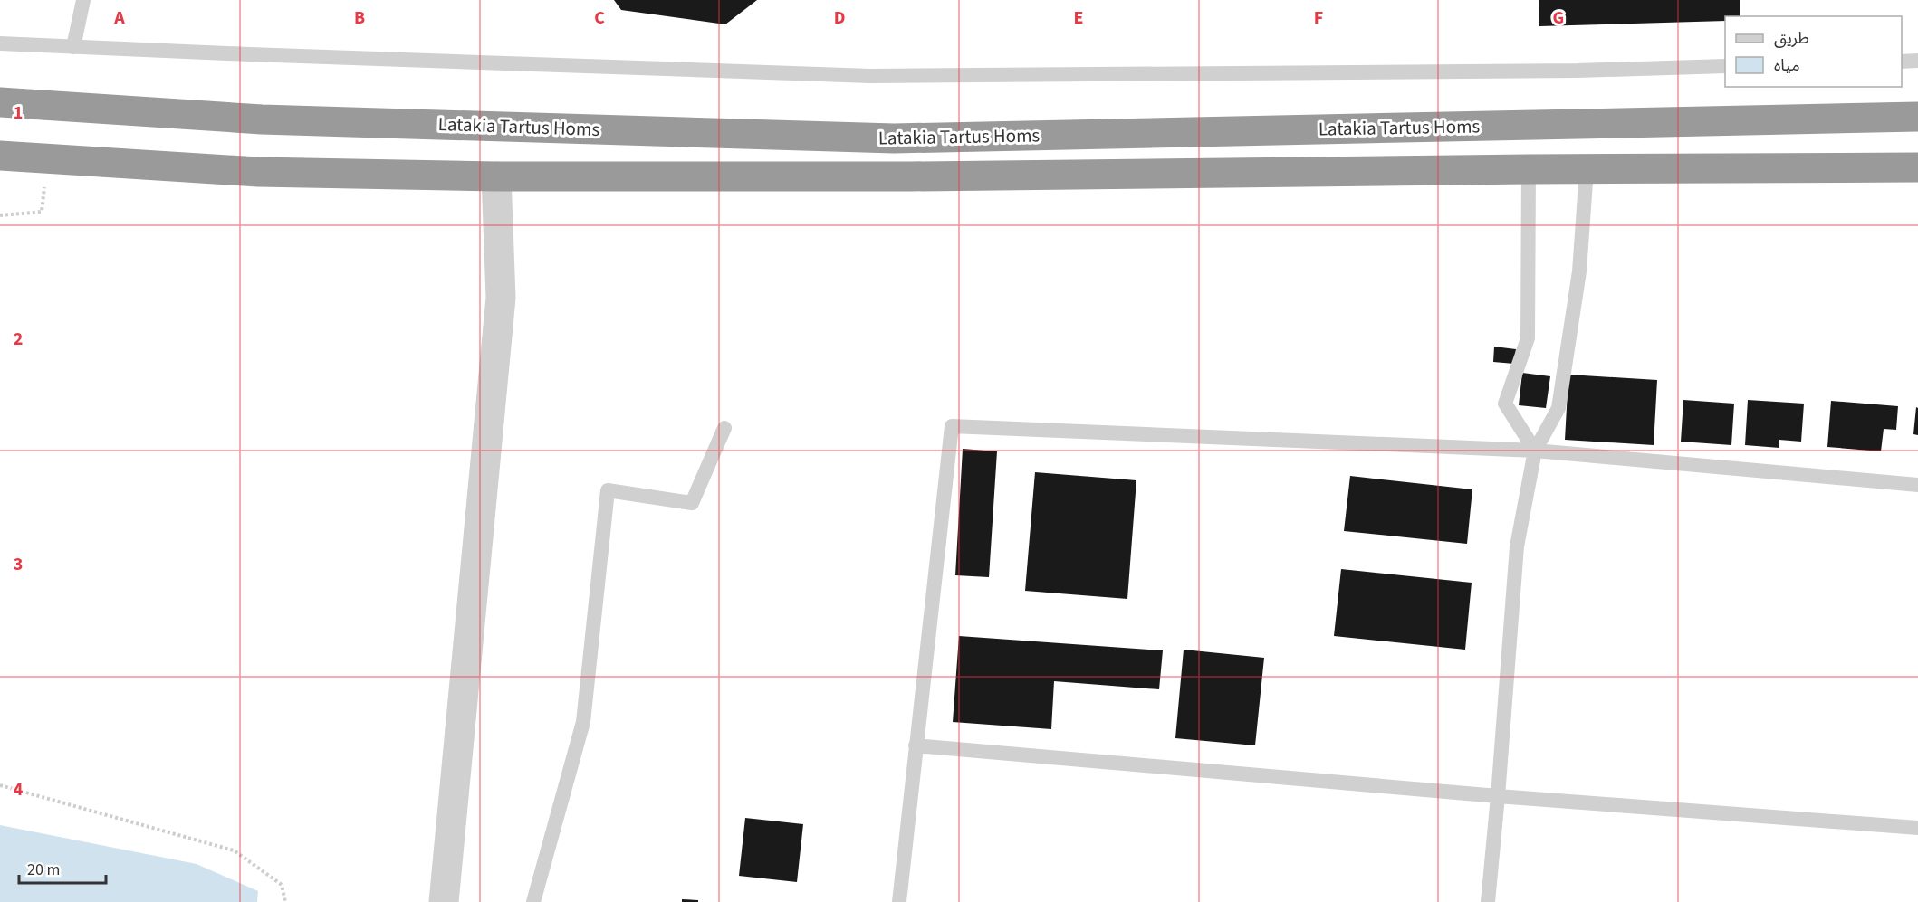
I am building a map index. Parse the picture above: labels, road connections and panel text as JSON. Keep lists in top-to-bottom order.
{
  "streets": {
    "highway": ["Latakia Tartus Homs"]
  },
  "legend": ["طريق", "مياه"],
  "scale_bar": "20 m",
  "grid": {
    "columns": [
      "A",
      "B",
      "C",
      "D",
      "E",
      "F",
      "G"
    ],
    "rows": [
      "1",
      "2",
      "3",
      "4"
    ]
  }
}
